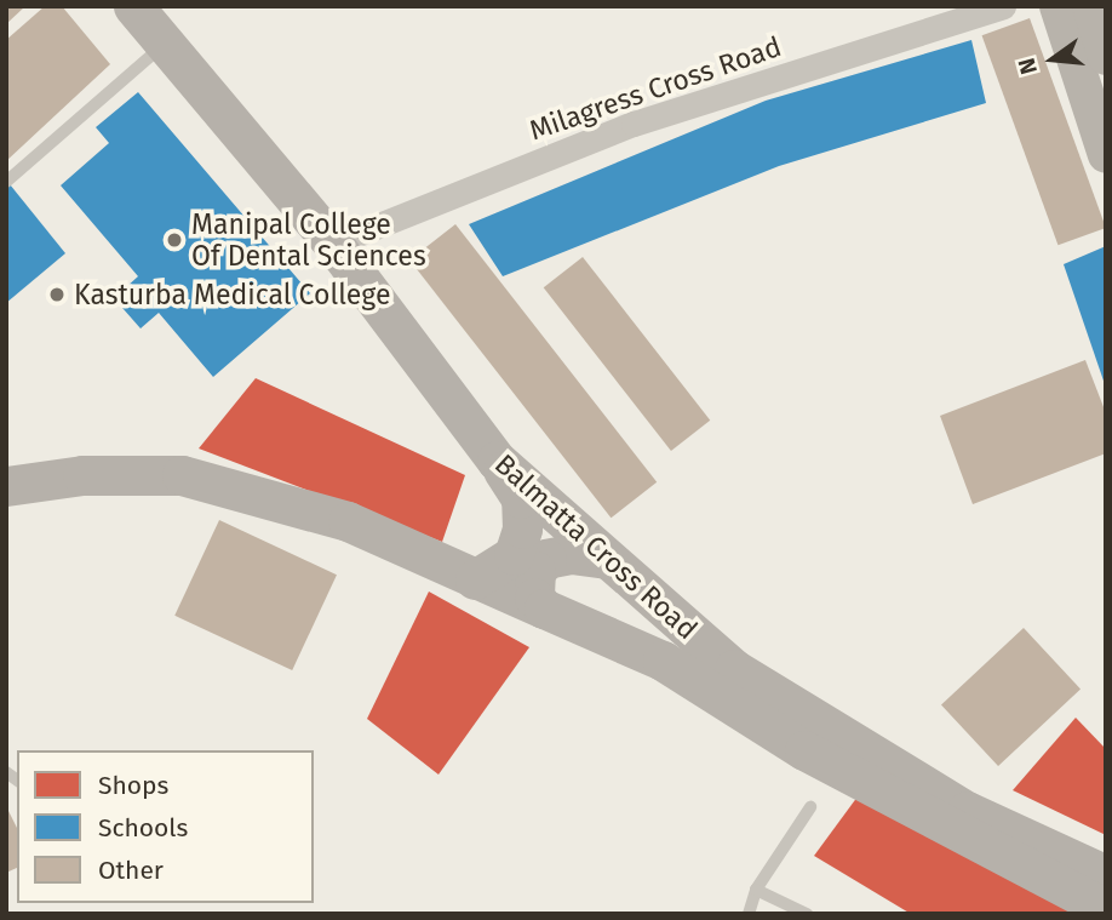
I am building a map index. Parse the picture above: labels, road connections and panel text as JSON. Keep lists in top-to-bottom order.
{
  "streets": {
    "main road": ["Balmatta Cross Road"],
    "street": ["Milagress Cross Road"]
  },
  "crossings": [
    ["Milagress Cross Road", "Balmatta Cross Road"]
  ],
  "places": ["Manipal College Of Dental Sciences", "Kasturba Medical College"],
  "legend": ["Shops", "Schools", "Other"],
  "north": "left"
}
